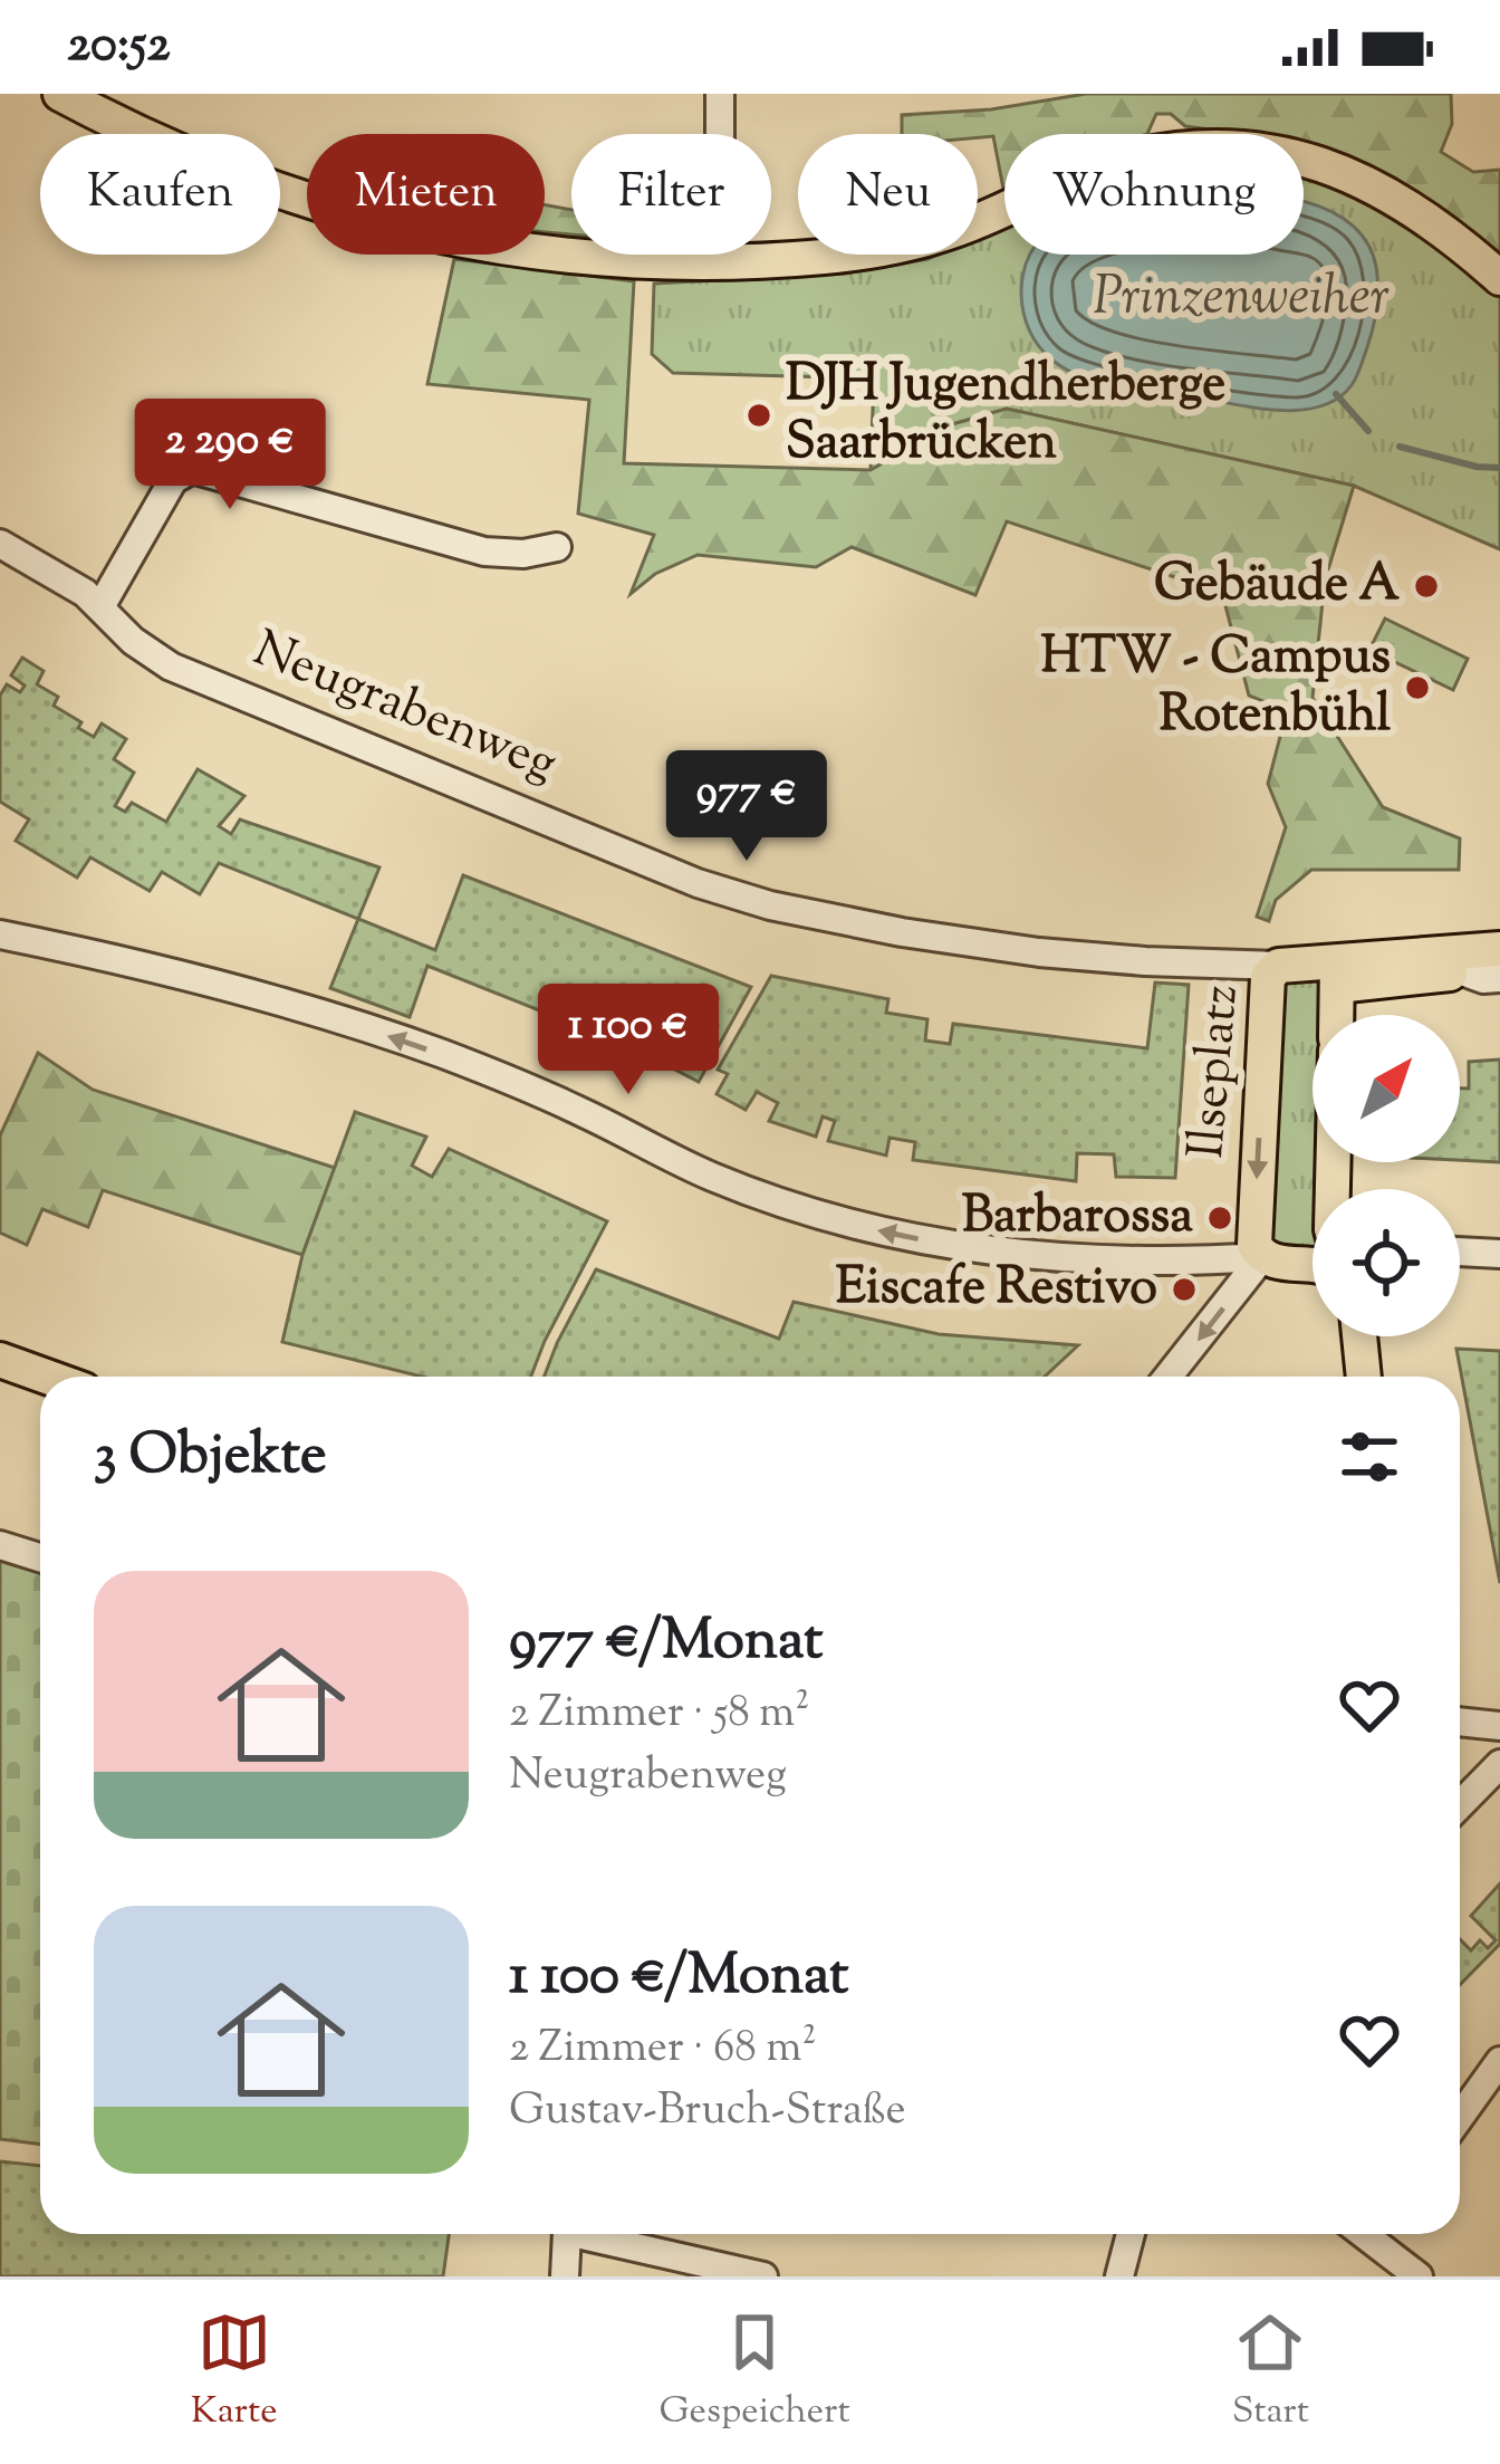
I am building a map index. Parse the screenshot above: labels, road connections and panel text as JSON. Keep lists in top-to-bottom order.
{
  "streets": {
    "main road": ["Ilseplatz"],
    "street": ["Neugrabenweg"]
  },
  "crossings": [
    ["Neugrabenweg", "Ilseplatz"]
  ],
  "one_way": ["Ilseplatz"],
  "water": ["Prinzenweiher"],
  "places": [
    "DJH Jugendherberge Saarbrücken",
    "Gebäude A",
    "HTW - Campus Rotenbühl",
    "Barbarossa",
    "Eiscafe Restivo"
  ],
  "north": "top right",
  "page": {
    "status": "20:52",
    "chip": [
      "Kaufen",
      "Mieten",
      "Filter",
      "Neu",
      "Wohnung"
    ],
    "price": ["2 290 €", "977 €", "1 100 €"],
    "heading": "3 Objekte",
    "list": [
      {
        "name": "977 €/Monat",
        "note": "2 Zimmer · 58 m² · Neugrabenweg"
      },
      {
        "name": "1 100 €/Monat",
        "note": "2 Zimmer · 68 m² · Gustav-Bruch-Straße"
      }
    ],
    "tabs": ["Karte", "Gespeichert", "Start"]
  }
}
